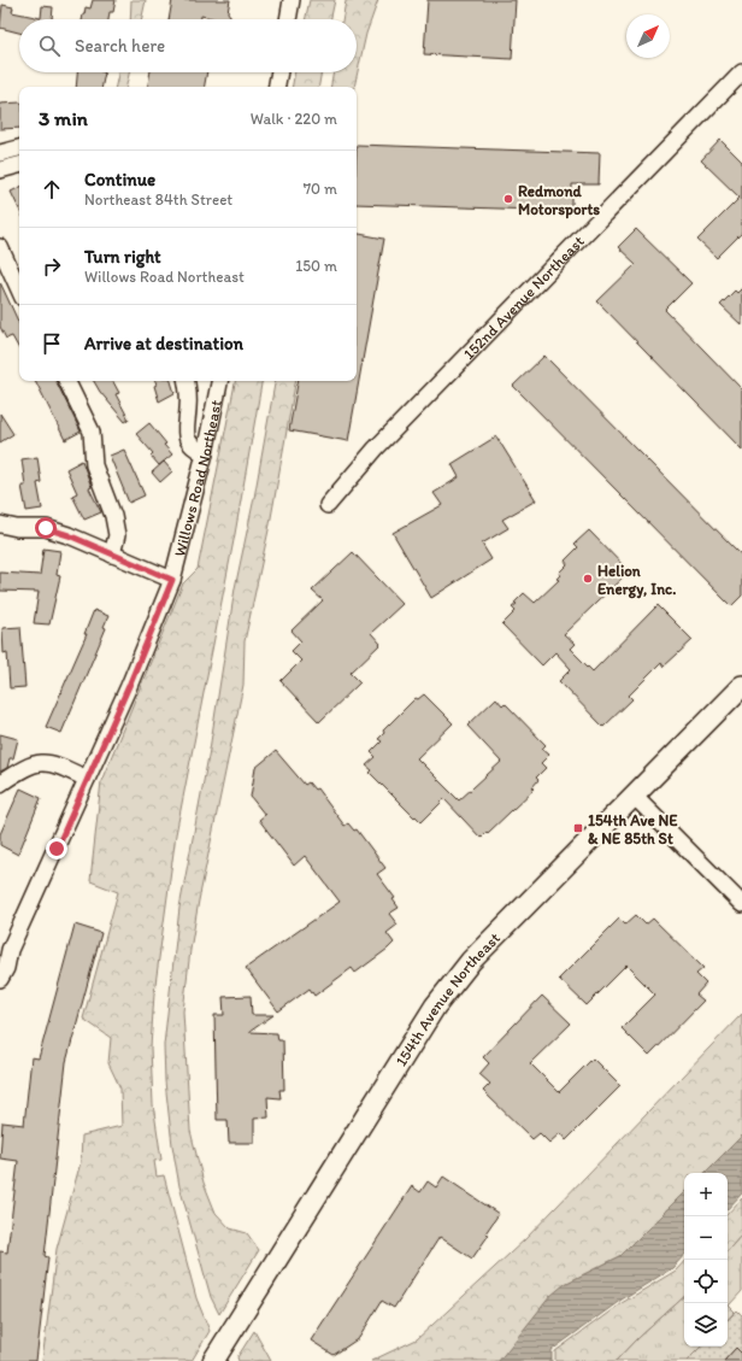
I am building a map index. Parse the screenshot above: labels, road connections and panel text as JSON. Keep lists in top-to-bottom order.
{
  "streets": {
    "main road": ["154th Avenue Northeast"],
    "street": ["152nd Avenue Northeast", "Willows Road Northeast"]
  },
  "places": {
    "other": ["Redmond Motorsports", "Helion Energy, Inc."],
    "transit": ["154th Ave NE & NE 85th St"]
  },
  "north": "top right",
  "page": {
    "search": "Search here",
    "heading": ["3 min", "Walk · 220 m"],
    "list": [
      ["Continue", "Northeast 84th Street", "70 m"],
      ["Turn right", "Willows Road Northeast", "150 m"],
      "Arrive at destination"
    ],
    "map_buttons": ["+", "−"]
  }
}
